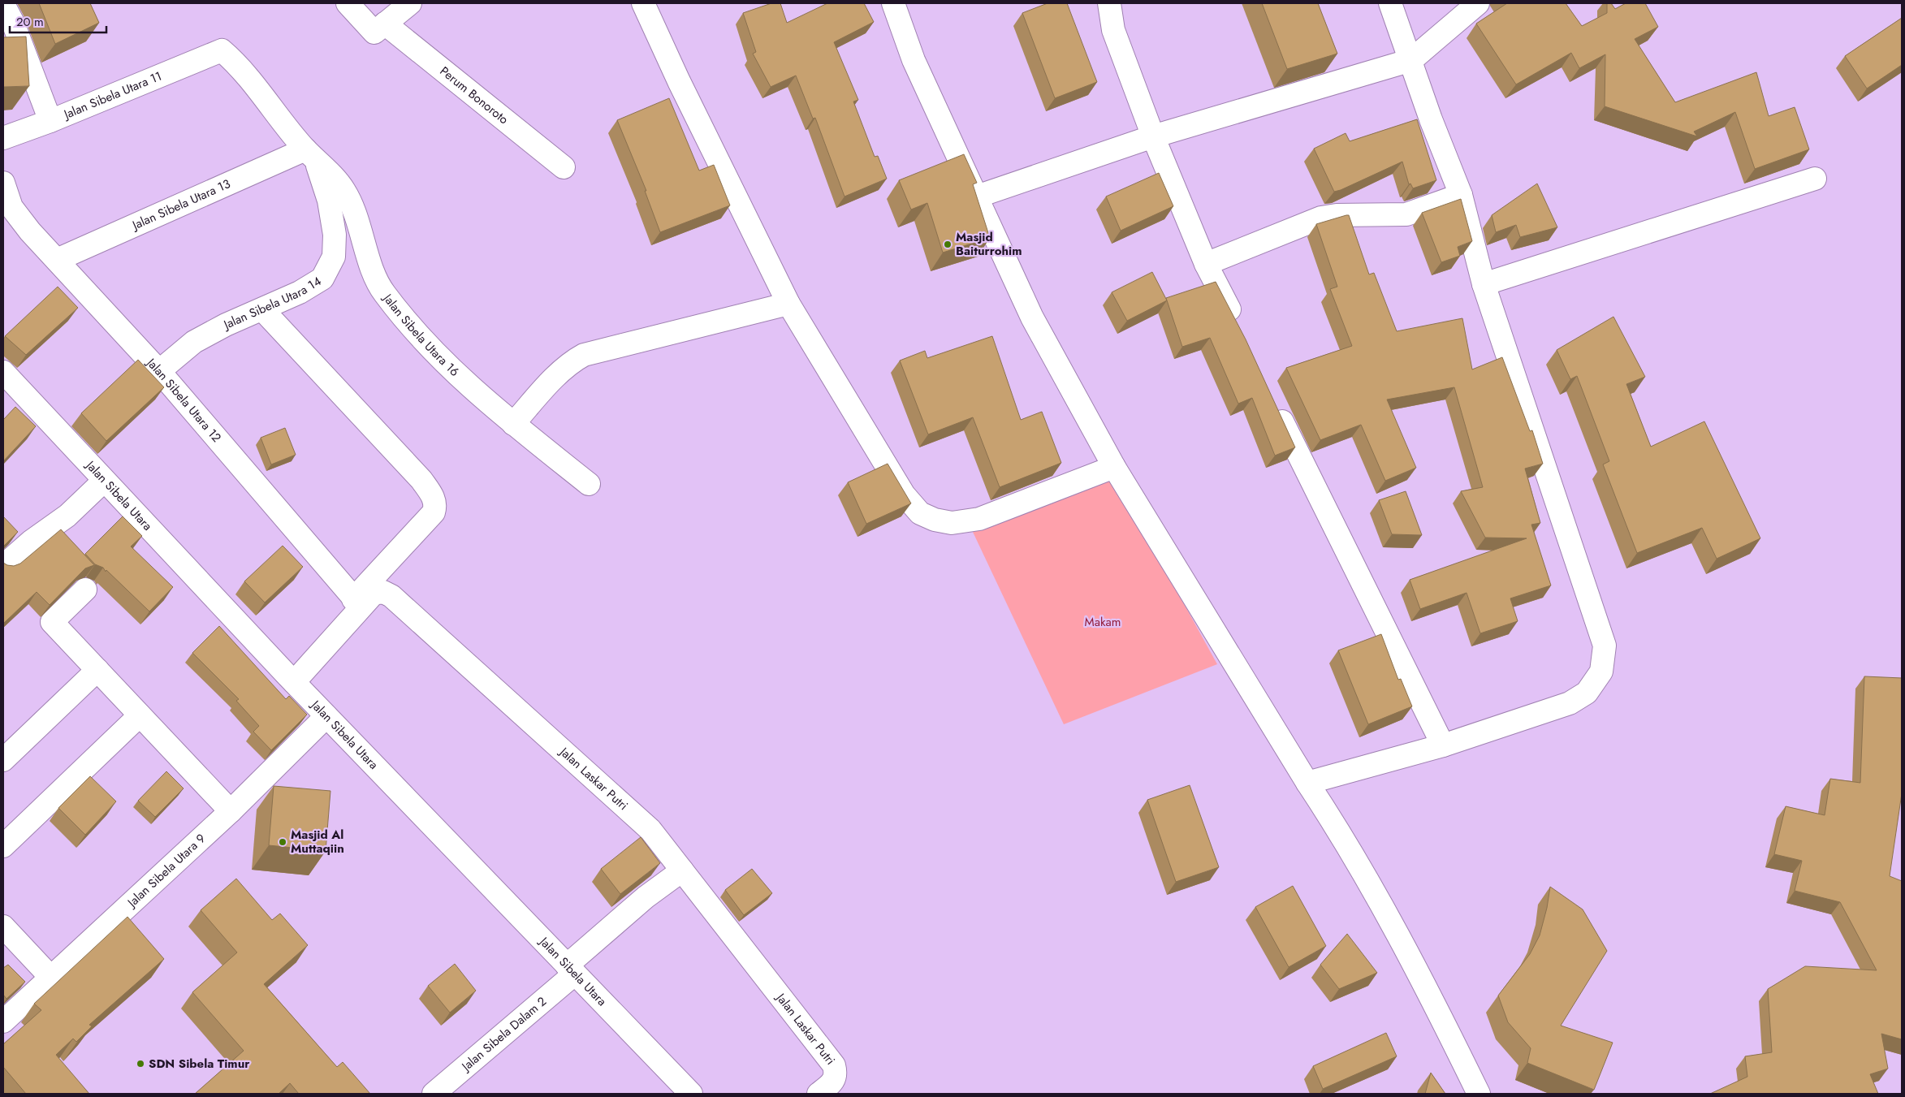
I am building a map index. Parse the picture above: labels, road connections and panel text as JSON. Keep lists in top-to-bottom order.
{
  "streets": {
    "street": [
      "Jalan Sibela Utara 11",
      "Perum Bonoroto",
      "Jalan Sibela Utara 13",
      "Jalan Sibela Utara 14",
      "Jalan Sibela Utara 16",
      "Jalan Sibela Utara 12",
      "Jalan Sibela Utara",
      "Jalan Laskar Putri",
      "Jalan Sibela Utara 9",
      "Jalan Sibela Dalam 2"
    ]
  },
  "crossings": [
    ["Jalan Sibela Utara 11", "Jalan Sibela Utara 16"],
    ["Jalan Sibela Utara 13", "Jalan Sibela Utara 14"],
    ["Jalan Sibela Utara 13", "Jalan Sibela Utara 16"],
    ["Jalan Sibela Utara 13", "Jalan Sibela Utara 12"],
    ["Jalan Sibela Utara 14", "Jalan Sibela Utara 16"],
    ["Jalan Sibela Utara 14", "Jalan Sibela Utara 12"],
    ["Jalan Sibela Utara", "Jalan Laskar Putri"],
    ["Jalan Sibela Utara", "Jalan Sibela Utara 9"],
    ["Jalan Sibela Utara", "Jalan Sibela Dalam 2"],
    ["Jalan Laskar Putri", "Jalan Sibela Dalam 2"]
  ],
  "parks": ["Makam"],
  "places": ["Masjid Baiturrohim", "Masjid Al Muttaqiin", "SDN Sibela Timur"],
  "scale_bar": "20 m"
}
